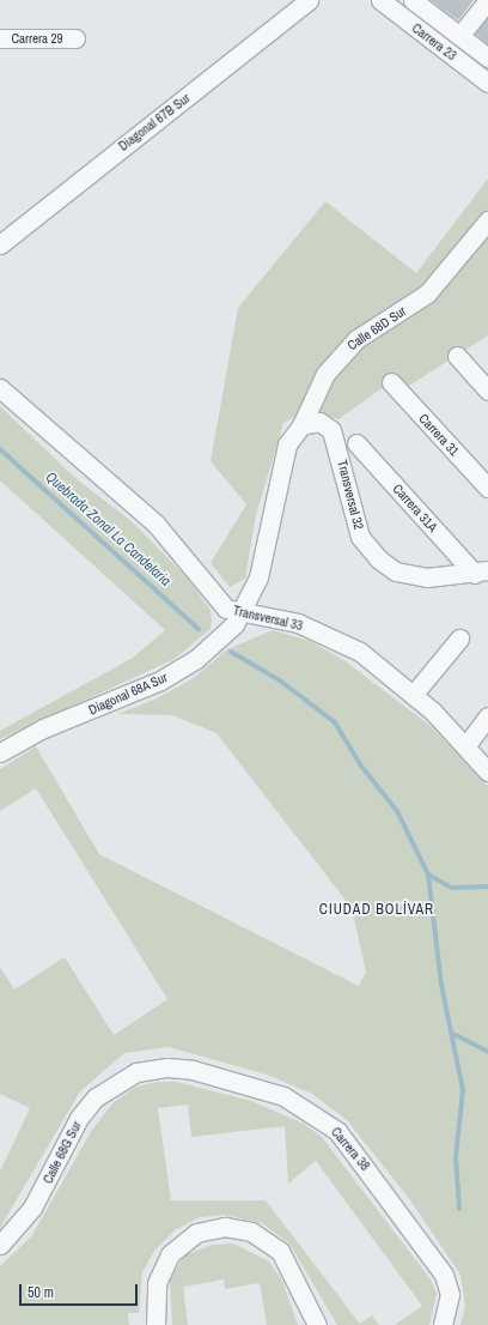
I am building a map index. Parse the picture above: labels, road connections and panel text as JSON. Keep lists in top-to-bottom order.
{
  "streets": {
    "street": [
      "Carrera 29",
      "Carrera 23",
      "Diagonal 67B Sur",
      "Calle 68D Sur",
      "Carrera 31",
      "Transversal 32",
      "Carrera 31A",
      "Transversal 33",
      "Diagonal 68A Sur",
      "Carrera 38",
      "Calle 68G Sur"
    ]
  },
  "crossings": [
    ["Calle 68D Sur", "Transversal 32"],
    ["Calle 68D Sur", "Transversal 33"],
    ["Calle 68D Sur", "Diagonal 68A Sur"],
    ["Transversal 32", "Carrera 31A"],
    ["Transversal 33", "Diagonal 68A Sur"],
    ["Carrera 38", "Calle 68G Sur"]
  ],
  "districts": ["CIUDAD BOLÍVAR"],
  "water": ["Quebrada Zonal La Candelaria"],
  "scale_bar": "50 m"
}
